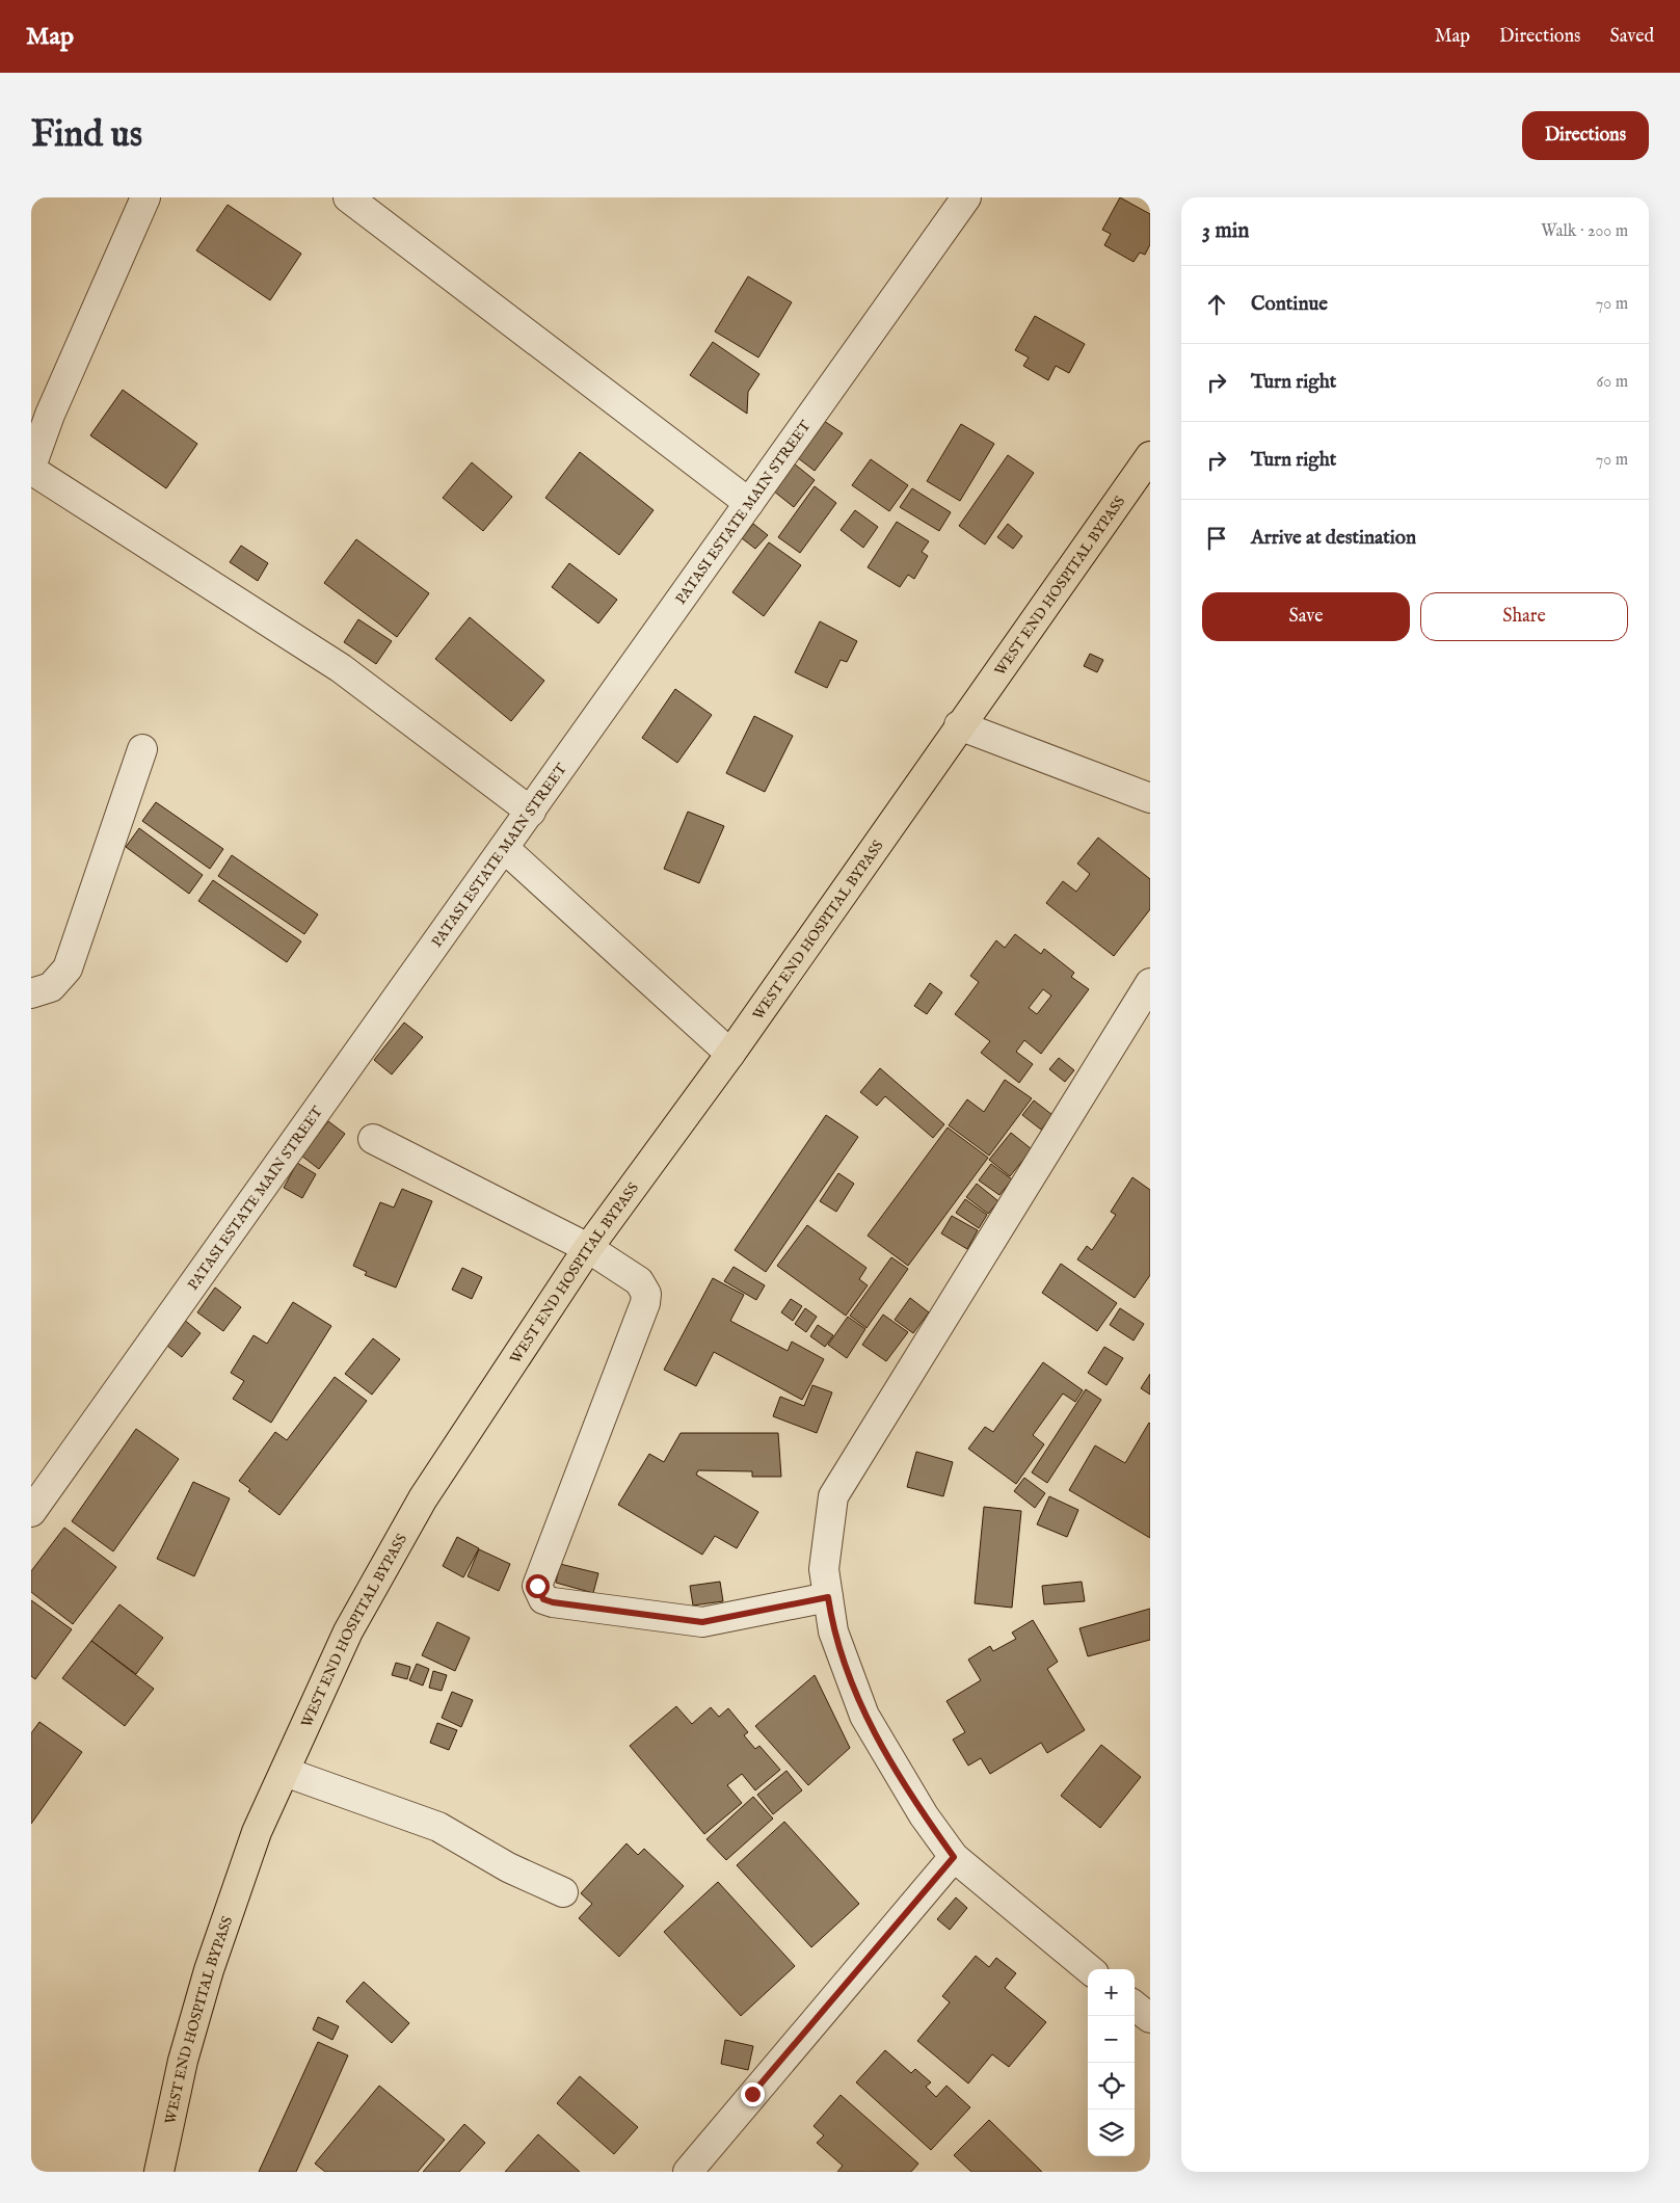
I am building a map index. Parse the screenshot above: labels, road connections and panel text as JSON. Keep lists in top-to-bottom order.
{
  "streets": {
    "highway": ["WEST END HOSPITAL BYPASS"],
    "street": ["PATASI ESTATE MAIN STREET"]
  },
  "page": {
    "header": "Map",
    "nav": ["Map", "Directions", "Saved"],
    "buttons": [
      "Directions",
      ["Save", "Share"]
    ],
    "title": "Find us",
    "heading": ["3 min", "Walk · 200 m"],
    "list": [
      ["Continue", "70 m"],
      ["Turn right", "60 m"],
      ["Turn right", "70 m"],
      "Arrive at destination"
    ],
    "map_buttons": ["+", "−"]
  }
}
